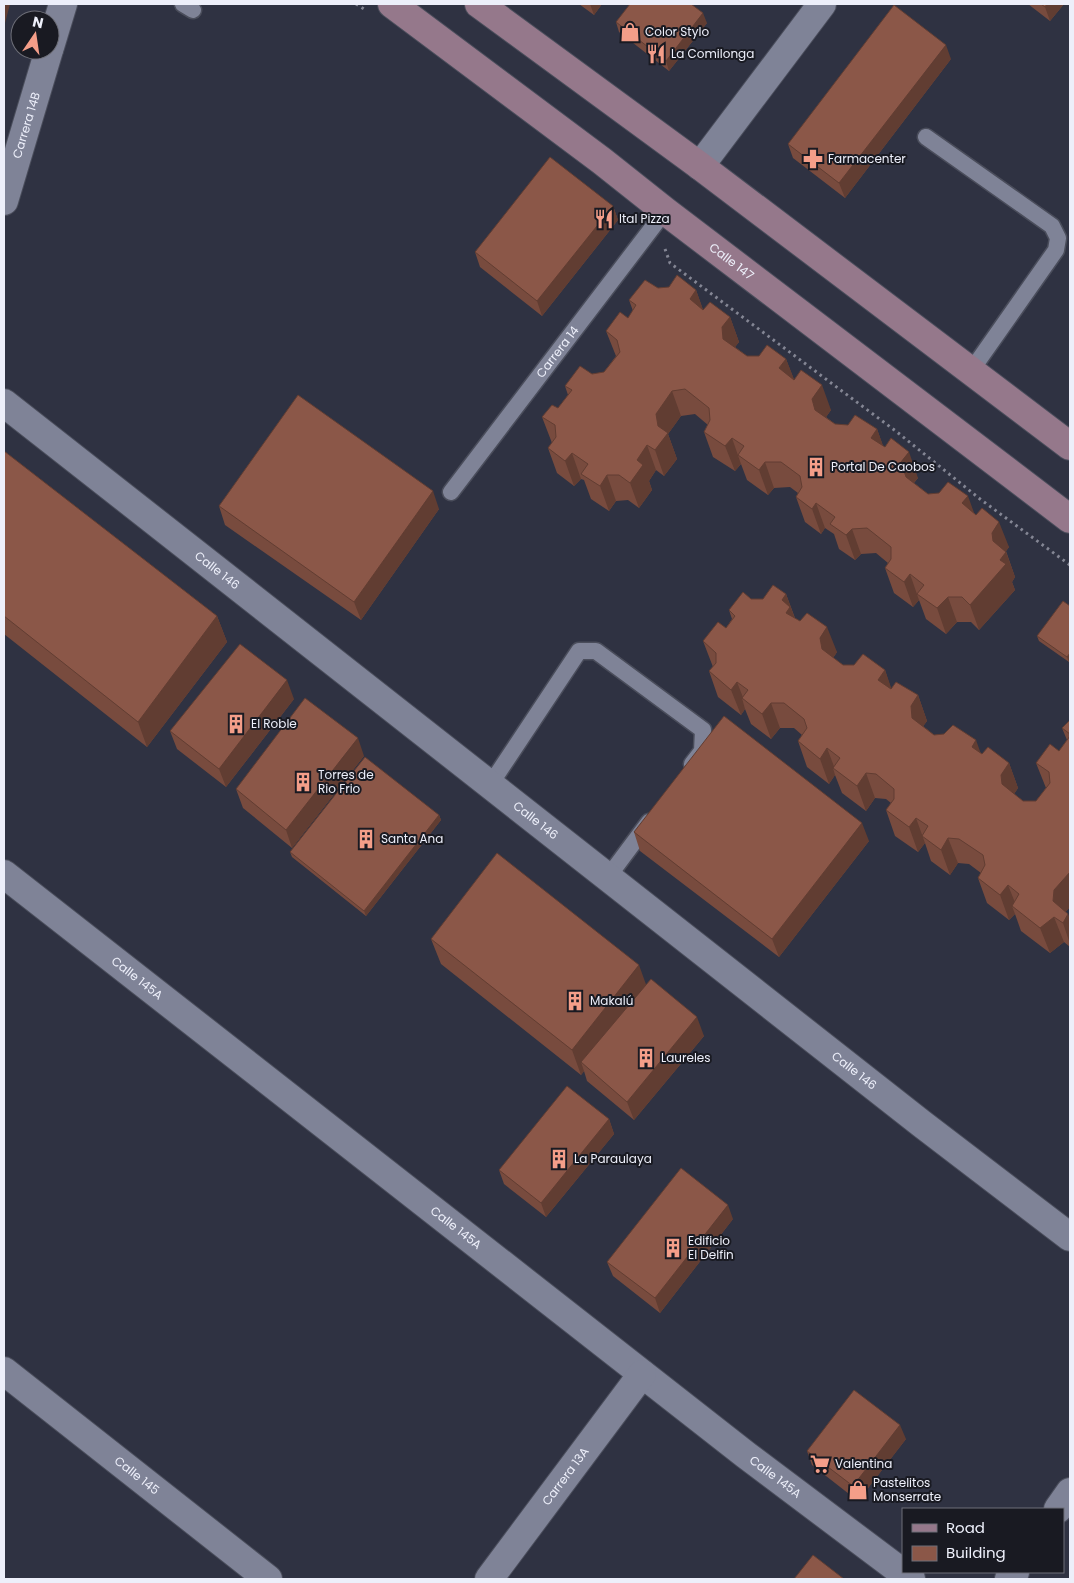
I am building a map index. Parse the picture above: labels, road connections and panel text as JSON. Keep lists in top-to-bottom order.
{
  "streets": {
    "main road": ["Calle 147"],
    "street": [
      "Carrera 14B",
      "Calle 146",
      "Calle 145A",
      "Calle 145",
      "Carrera 13A"
    ],
    "lane": ["Carrera 14"]
  },
  "crossings": [
    ["Calle 147", "Carrera 14"],
    ["Calle 145A", "Carrera 13A"]
  ],
  "places": {
    "shop": ["Color Stylo", "Pastelitos Monserrate"],
    "restaurant": ["La Comilonga", "Ital Pizza"],
    "pharmacy": ["Farmacenter"],
    "building": [
      "Portal De Caobos",
      "El Roble",
      "Torres de Rio Frio",
      "Santa Ana",
      "Makalú",
      "Laureles",
      "La Paraulaya",
      "Edificio El Delfin"
    ],
    "supermarket": ["Valentina"]
  },
  "legend": ["Road", "Building"],
  "north": "top"
}
